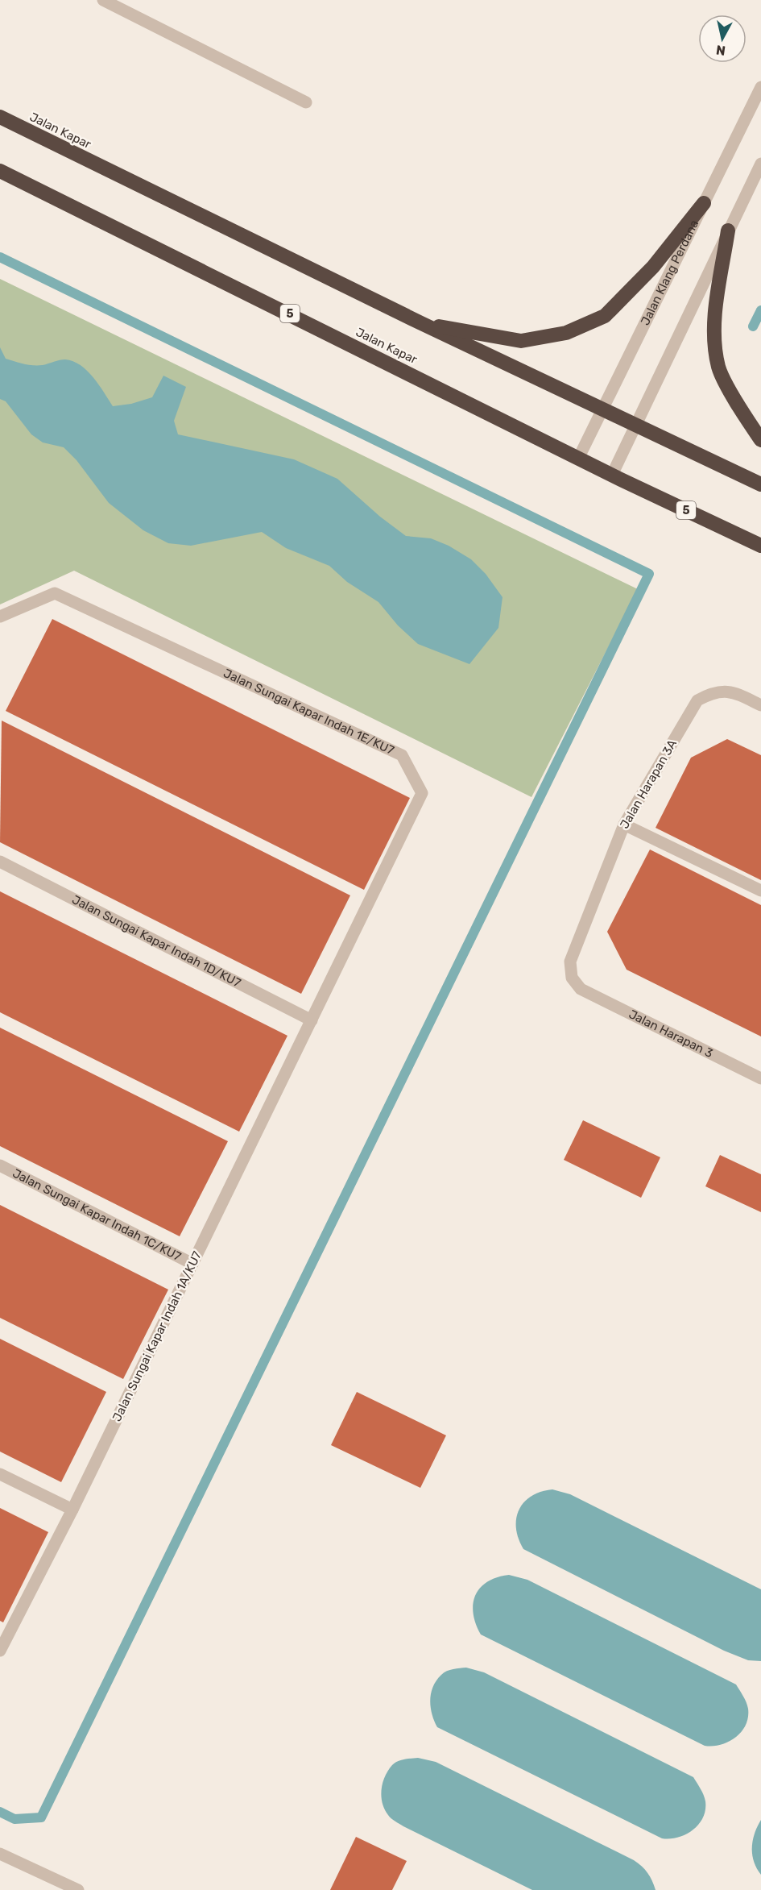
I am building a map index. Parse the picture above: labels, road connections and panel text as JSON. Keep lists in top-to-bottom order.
{
  "streets": {
    "highway": ["Jalan Kapar", "5"],
    "street": [
      "Jalan Klang Perdana",
      "Jalan Sungai Kapar Indah 1E/KU7",
      "Jalan Harapan 3A",
      "Jalan Sungai Kapar Indah 1D/KU7",
      "Jalan Harapan 3",
      "Jalan Sungai Kapar Indah 1C/KU7",
      "Jalan Sungai Kapar Indah 1A/KU7"
    ]
  },
  "crossings": [
    ["Jalan Kapar", "Jalan Klang Perdana"],
    ["Jalan Sungai Kapar Indah 1E/KU7", "Jalan Sungai Kapar Indah 1D/KU7"],
    ["Jalan Sungai Kapar Indah 1E/KU7", "Jalan Sungai Kapar Indah 1A/KU7"],
    ["Jalan Harapan 3A", "Jalan Harapan 3"],
    ["Jalan Sungai Kapar Indah 1D/KU7", "Jalan Sungai Kapar Indah 1A/KU7"],
    ["Jalan Sungai Kapar Indah 1C/KU7", "Jalan Sungai Kapar Indah 1A/KU7"]
  ],
  "north": "bottom"
}
